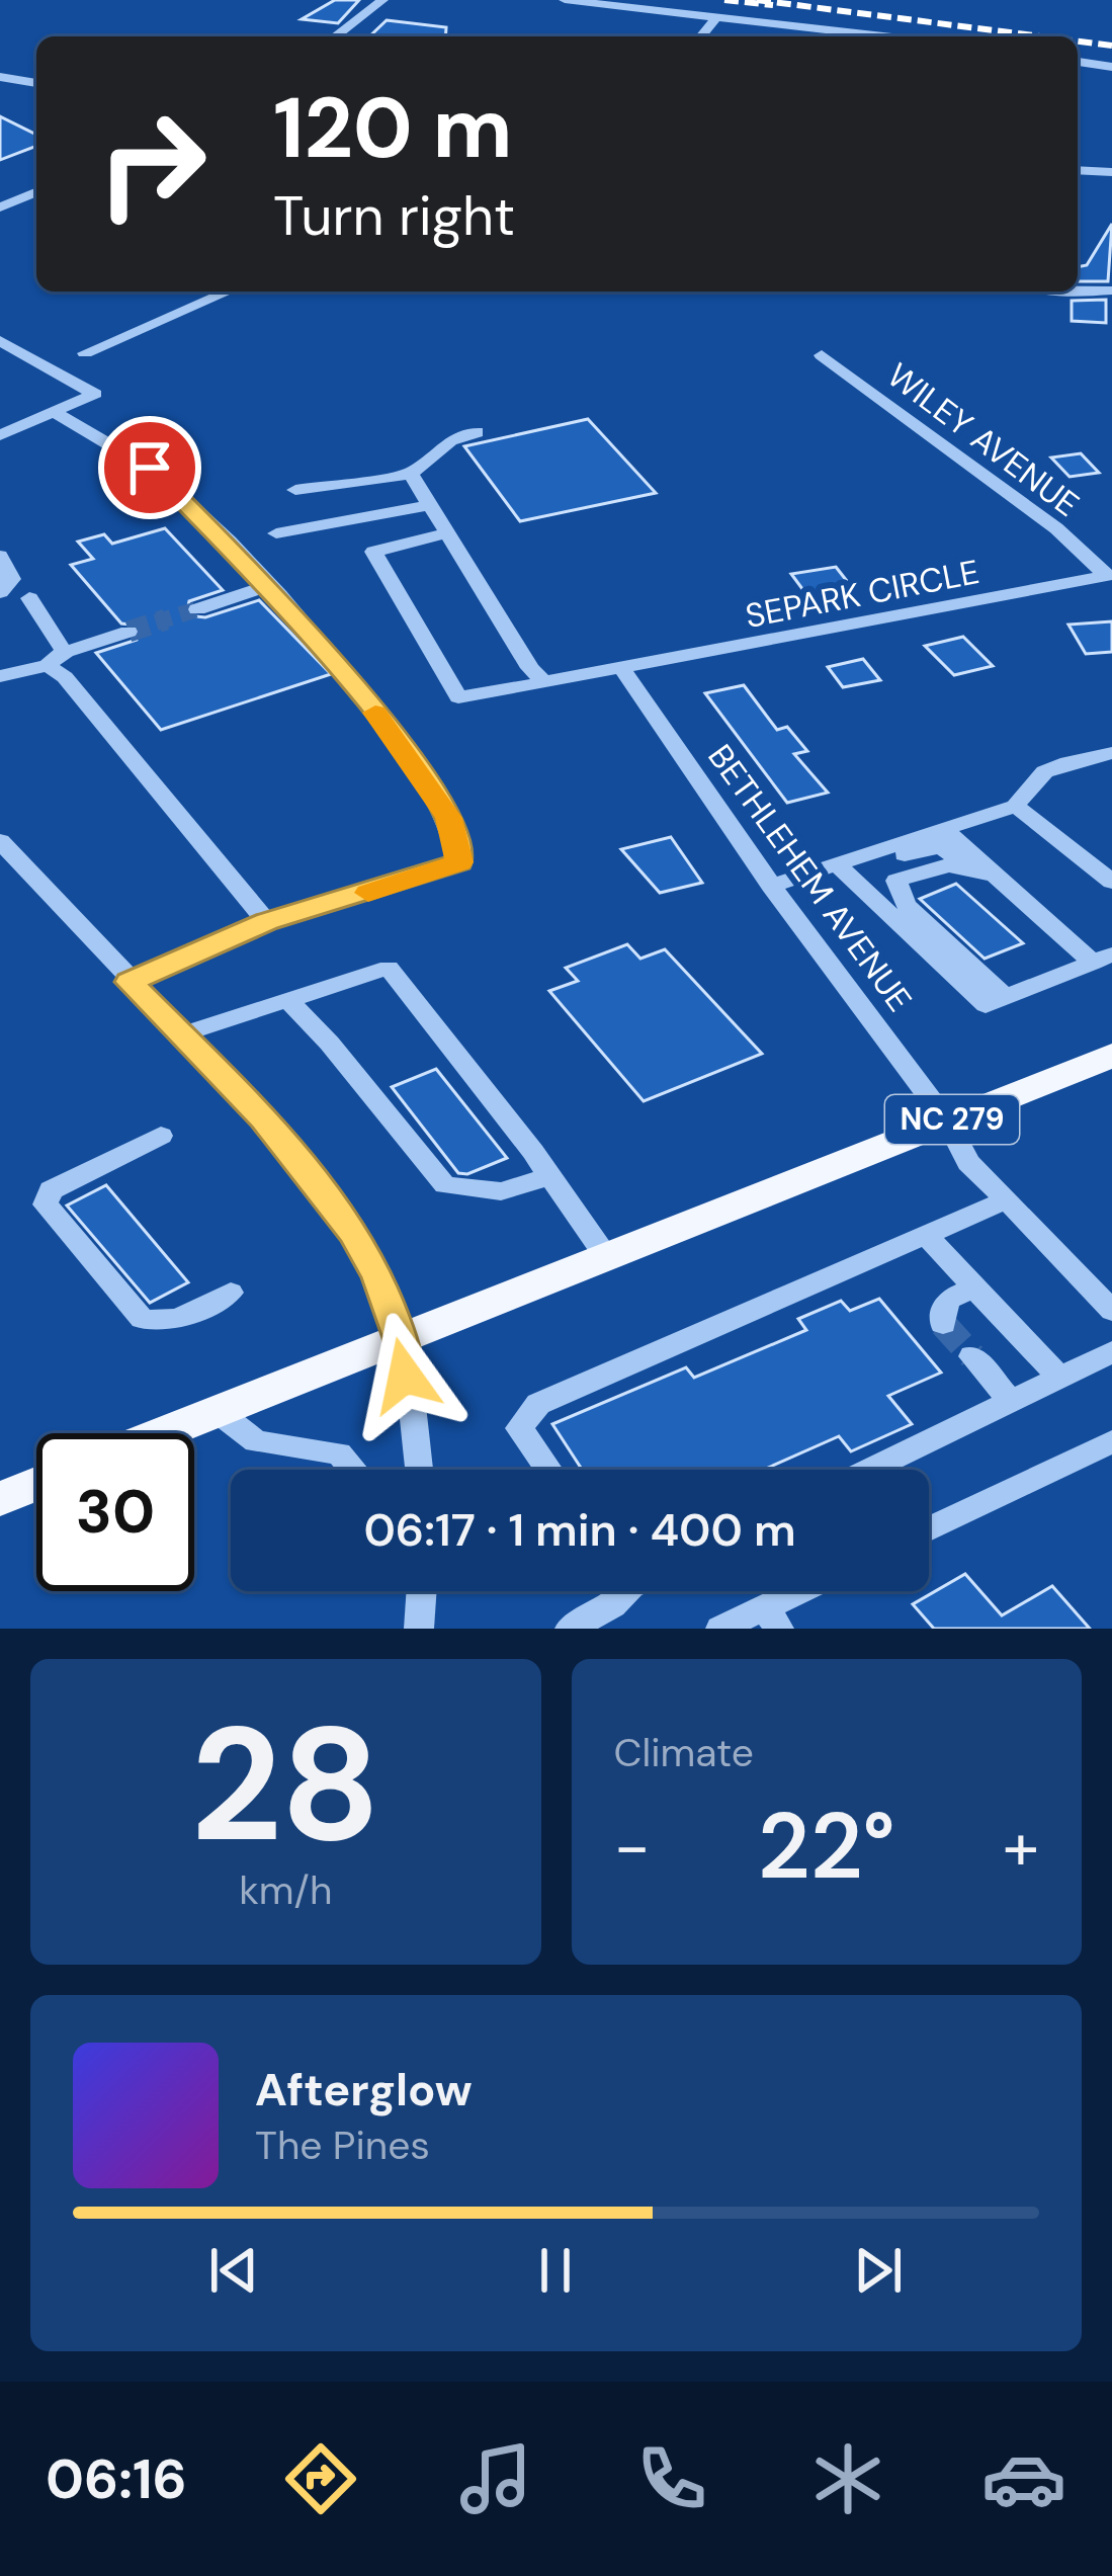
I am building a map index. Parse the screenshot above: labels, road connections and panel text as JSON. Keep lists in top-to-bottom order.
{
  "streets": {
    "main road": ["NC 279"],
    "street": ["WILEY AVENUE", "SEPARK CIRCLE", "BETHLEHEM AVENUE"]
  },
  "crossings": [
    ["WILEY AVENUE", "SEPARK CIRCLE"],
    ["SEPARK CIRCLE", "BETHLEHEM AVENUE"],
    ["BETHLEHEM AVENUE", "NC 279"]
  ],
  "page": {
    "turn": ["120 m", "Turn right"],
    "limit": "30",
    "trip": "06:17 · 1 min · 400 m",
    "tile": [
      ["28", "km/h"],
      "Climate"
    ],
    "heat": ["−", "22°", "+"],
    "song": ["Afterglow", "The Pines"],
    "tabs": "06:16"
  }
}
